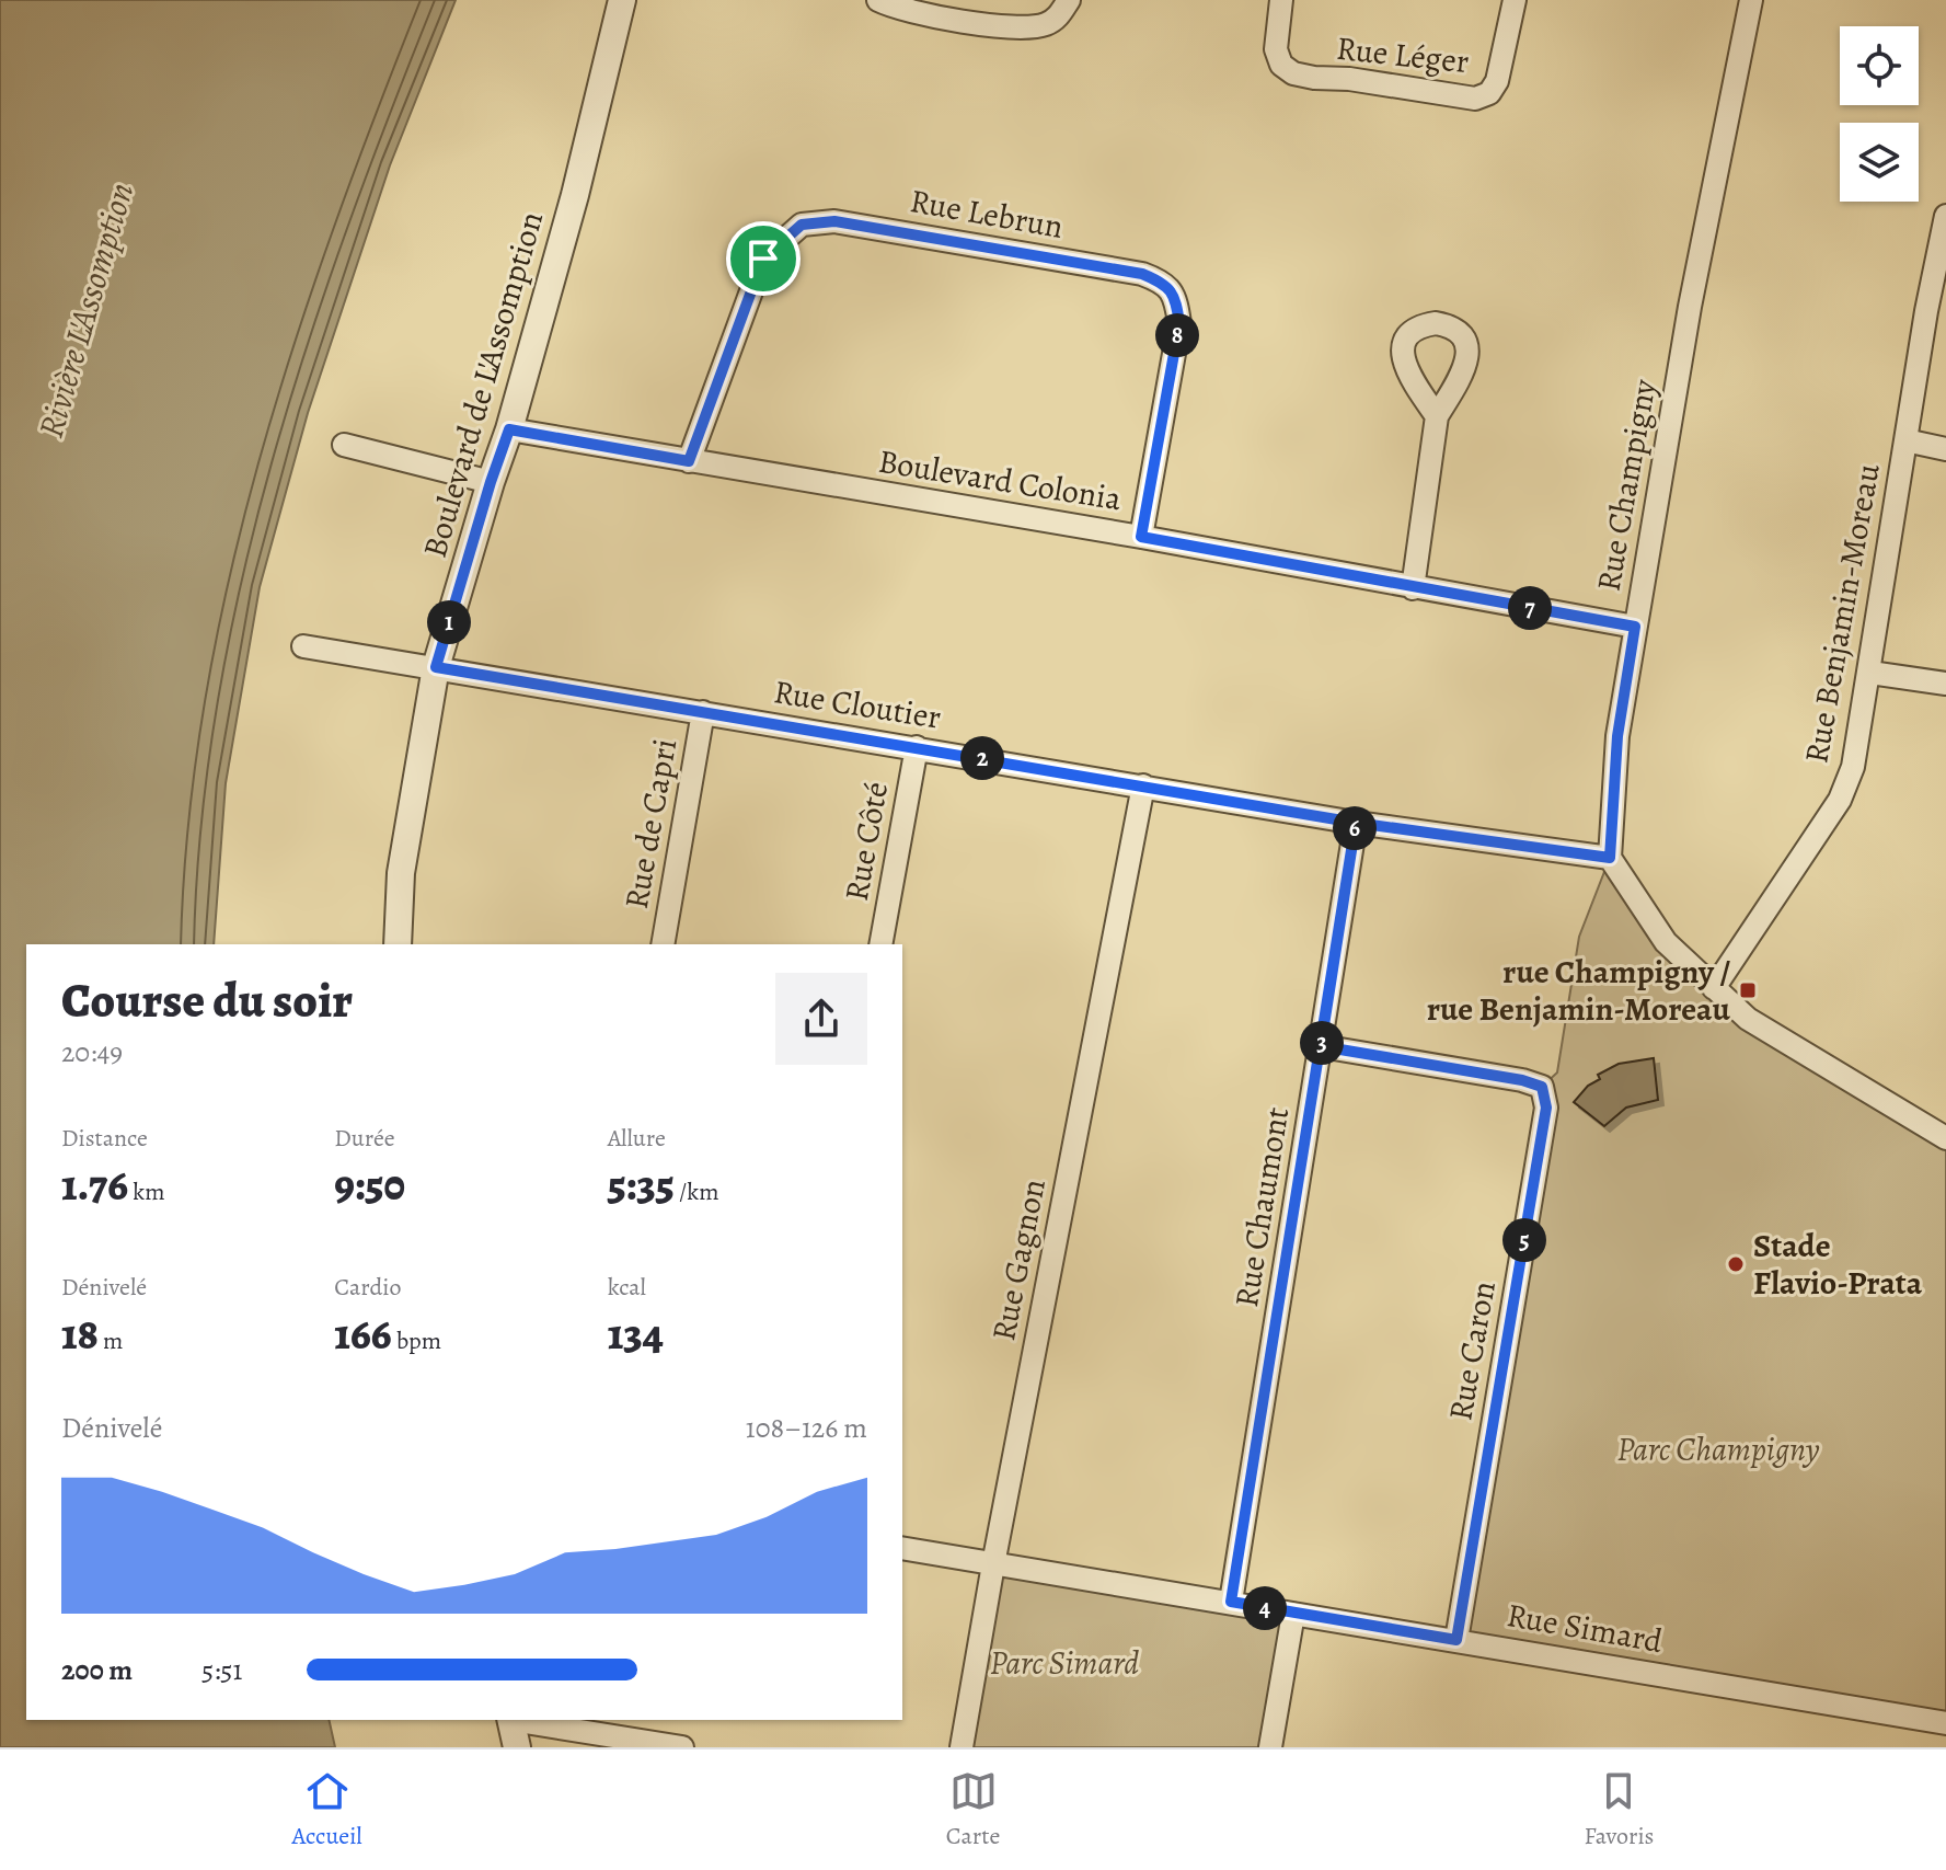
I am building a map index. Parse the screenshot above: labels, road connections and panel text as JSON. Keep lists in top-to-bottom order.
{
  "streets": {
    "street": [
      "Rue Léger",
      "Rue Lebrun",
      "Boulevard de L'Assomption",
      "Boulevard Colonia",
      "Rue Champigny",
      "Rue Benjamin-Moreau",
      "Rue Cloutier",
      "Rue de Capri",
      "Rue Côté",
      "Rue Chaumont",
      "Rue Gagnon",
      "Rue Caron",
      "Rue Simard"
    ]
  },
  "crossings": [
    ["Rue Lebrun", "Boulevard Colonia"],
    ["Boulevard de L'Assomption", "Boulevard Colonia"],
    ["Boulevard de L'Assomption", "Rue Cloutier"],
    ["Boulevard Colonia", "Rue Champigny"],
    ["Rue Champigny", "Rue Cloutier"],
    ["Rue Cloutier", "Rue de Capri"],
    ["Rue Cloutier", "Rue Côté"],
    ["Rue Cloutier", "Rue Chaumont"],
    ["Rue Cloutier", "Rue Gagnon"],
    ["Rue Chaumont", "Rue Caron"],
    ["Rue Chaumont", "Rue Simard"],
    ["Rue Gagnon", "Rue Simard"],
    ["Rue Caron", "Rue Simard"]
  ],
  "water": ["Rivière L'Assomption"],
  "parks": ["Parc Champigny", "Parc Simard"],
  "places": {
    "transit": ["rue Champigny / rue Benjamin-Moreau"],
    "other": ["Stade Flavio-Prata"]
  },
  "page": {
    "pins": [
      "8",
      "7",
      "1",
      "2",
      "6",
      "3",
      "5",
      "4"
    ],
    "heading": ["Course du soir", "20:49"],
    "stats": [
      ["Distance", "1.76 km"],
      ["Durée", "9:50"],
      ["Allure", "5:35 /km"],
      ["Dénivelé", "18 m"],
      ["Cardio", "166 bpm"],
      ["kcal", "134"]
    ],
    "chart": ["Dénivelé", "108–126 m"],
    "list": [
      {
        "name": "200 m",
        "note": "5:51"
      }
    ],
    "tabs": ["Accueil", "Carte", "Favoris"]
  }
}
